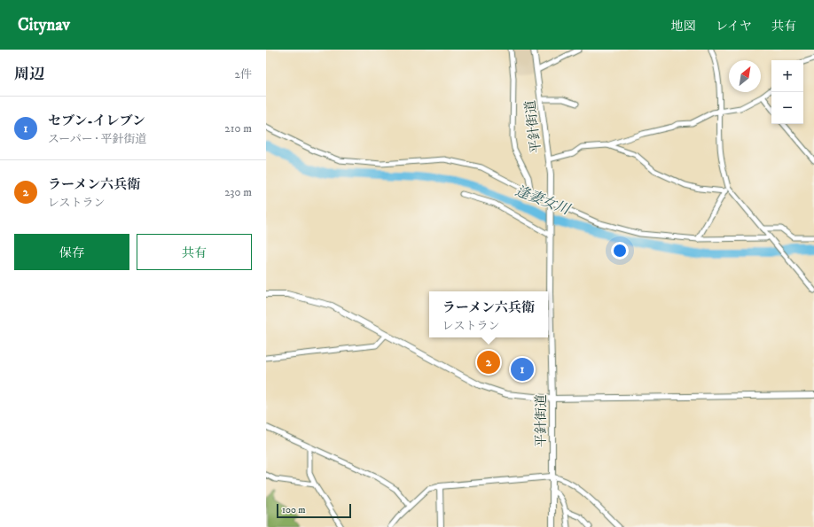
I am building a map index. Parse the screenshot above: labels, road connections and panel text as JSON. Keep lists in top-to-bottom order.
{
  "streets": {
    "street": ["平針街道"]
  },
  "water": ["逢妻女川"],
  "scale_bar": "100 m",
  "north": "top right",
  "page": {
    "header": "Citynav",
    "nav": ["地図", "レイヤ", "共有"],
    "heading": ["周辺", "2件"],
    "map_buttons": ["+", "−"],
    "list": [
      {
        "mark": "1",
        "name": "セブン-イレブン",
        "note": "スーパー · 平針街道",
        "value": "210 m"
      },
      {
        "mark": "2",
        "name": "ラーメン六兵衛",
        "note": "レストラン",
        "value": "230 m"
      }
    ],
    "buttons": ["保存", "共有"],
    "popup": ["ラーメン六兵衛", "レストラン"],
    "pins": ["2", "1"],
    "scale": "100 m"
  }
}
